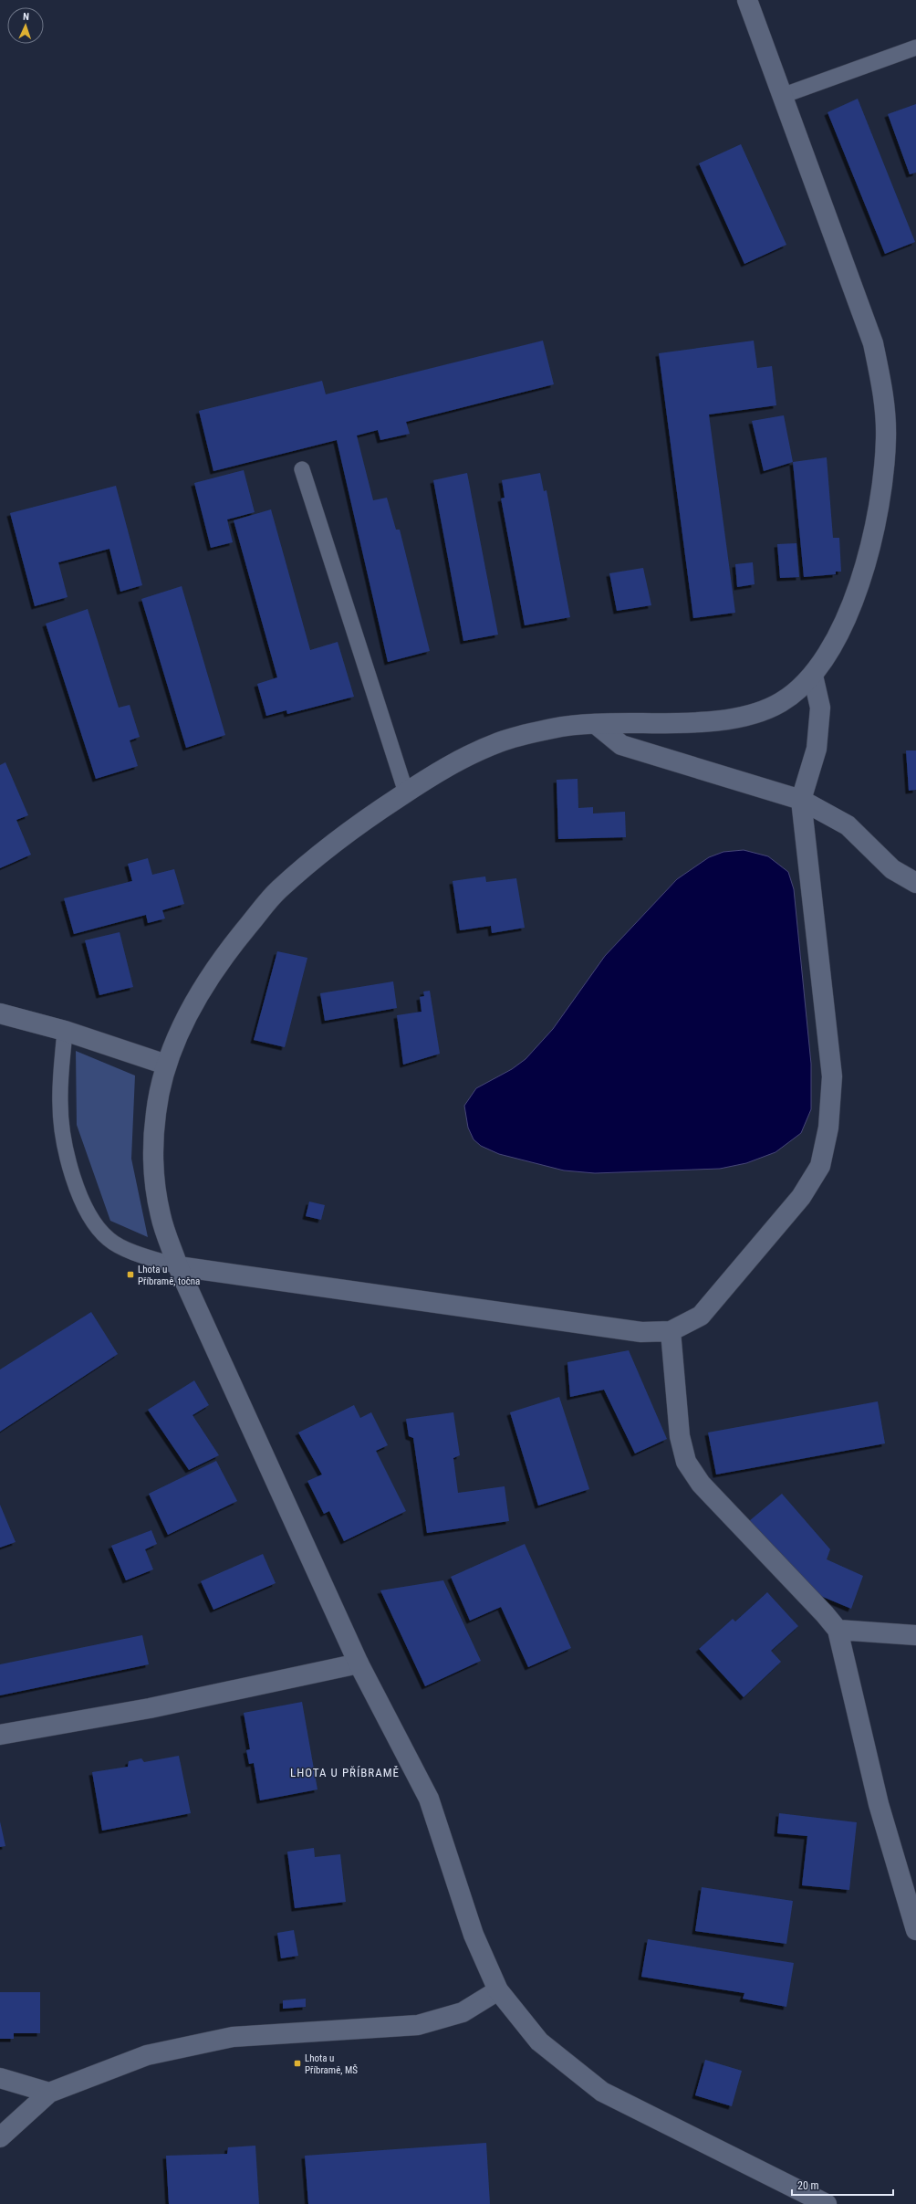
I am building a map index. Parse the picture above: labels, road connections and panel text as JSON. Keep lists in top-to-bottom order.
{
  "districts": ["LHOTA U PŘÍBRAMĚ"],
  "places": {
    "transit": ["Lhota u Příbramě, točna", "Lhota u Příbramě, MŠ"]
  },
  "scale_bar": "20 m",
  "north": "top"
}
